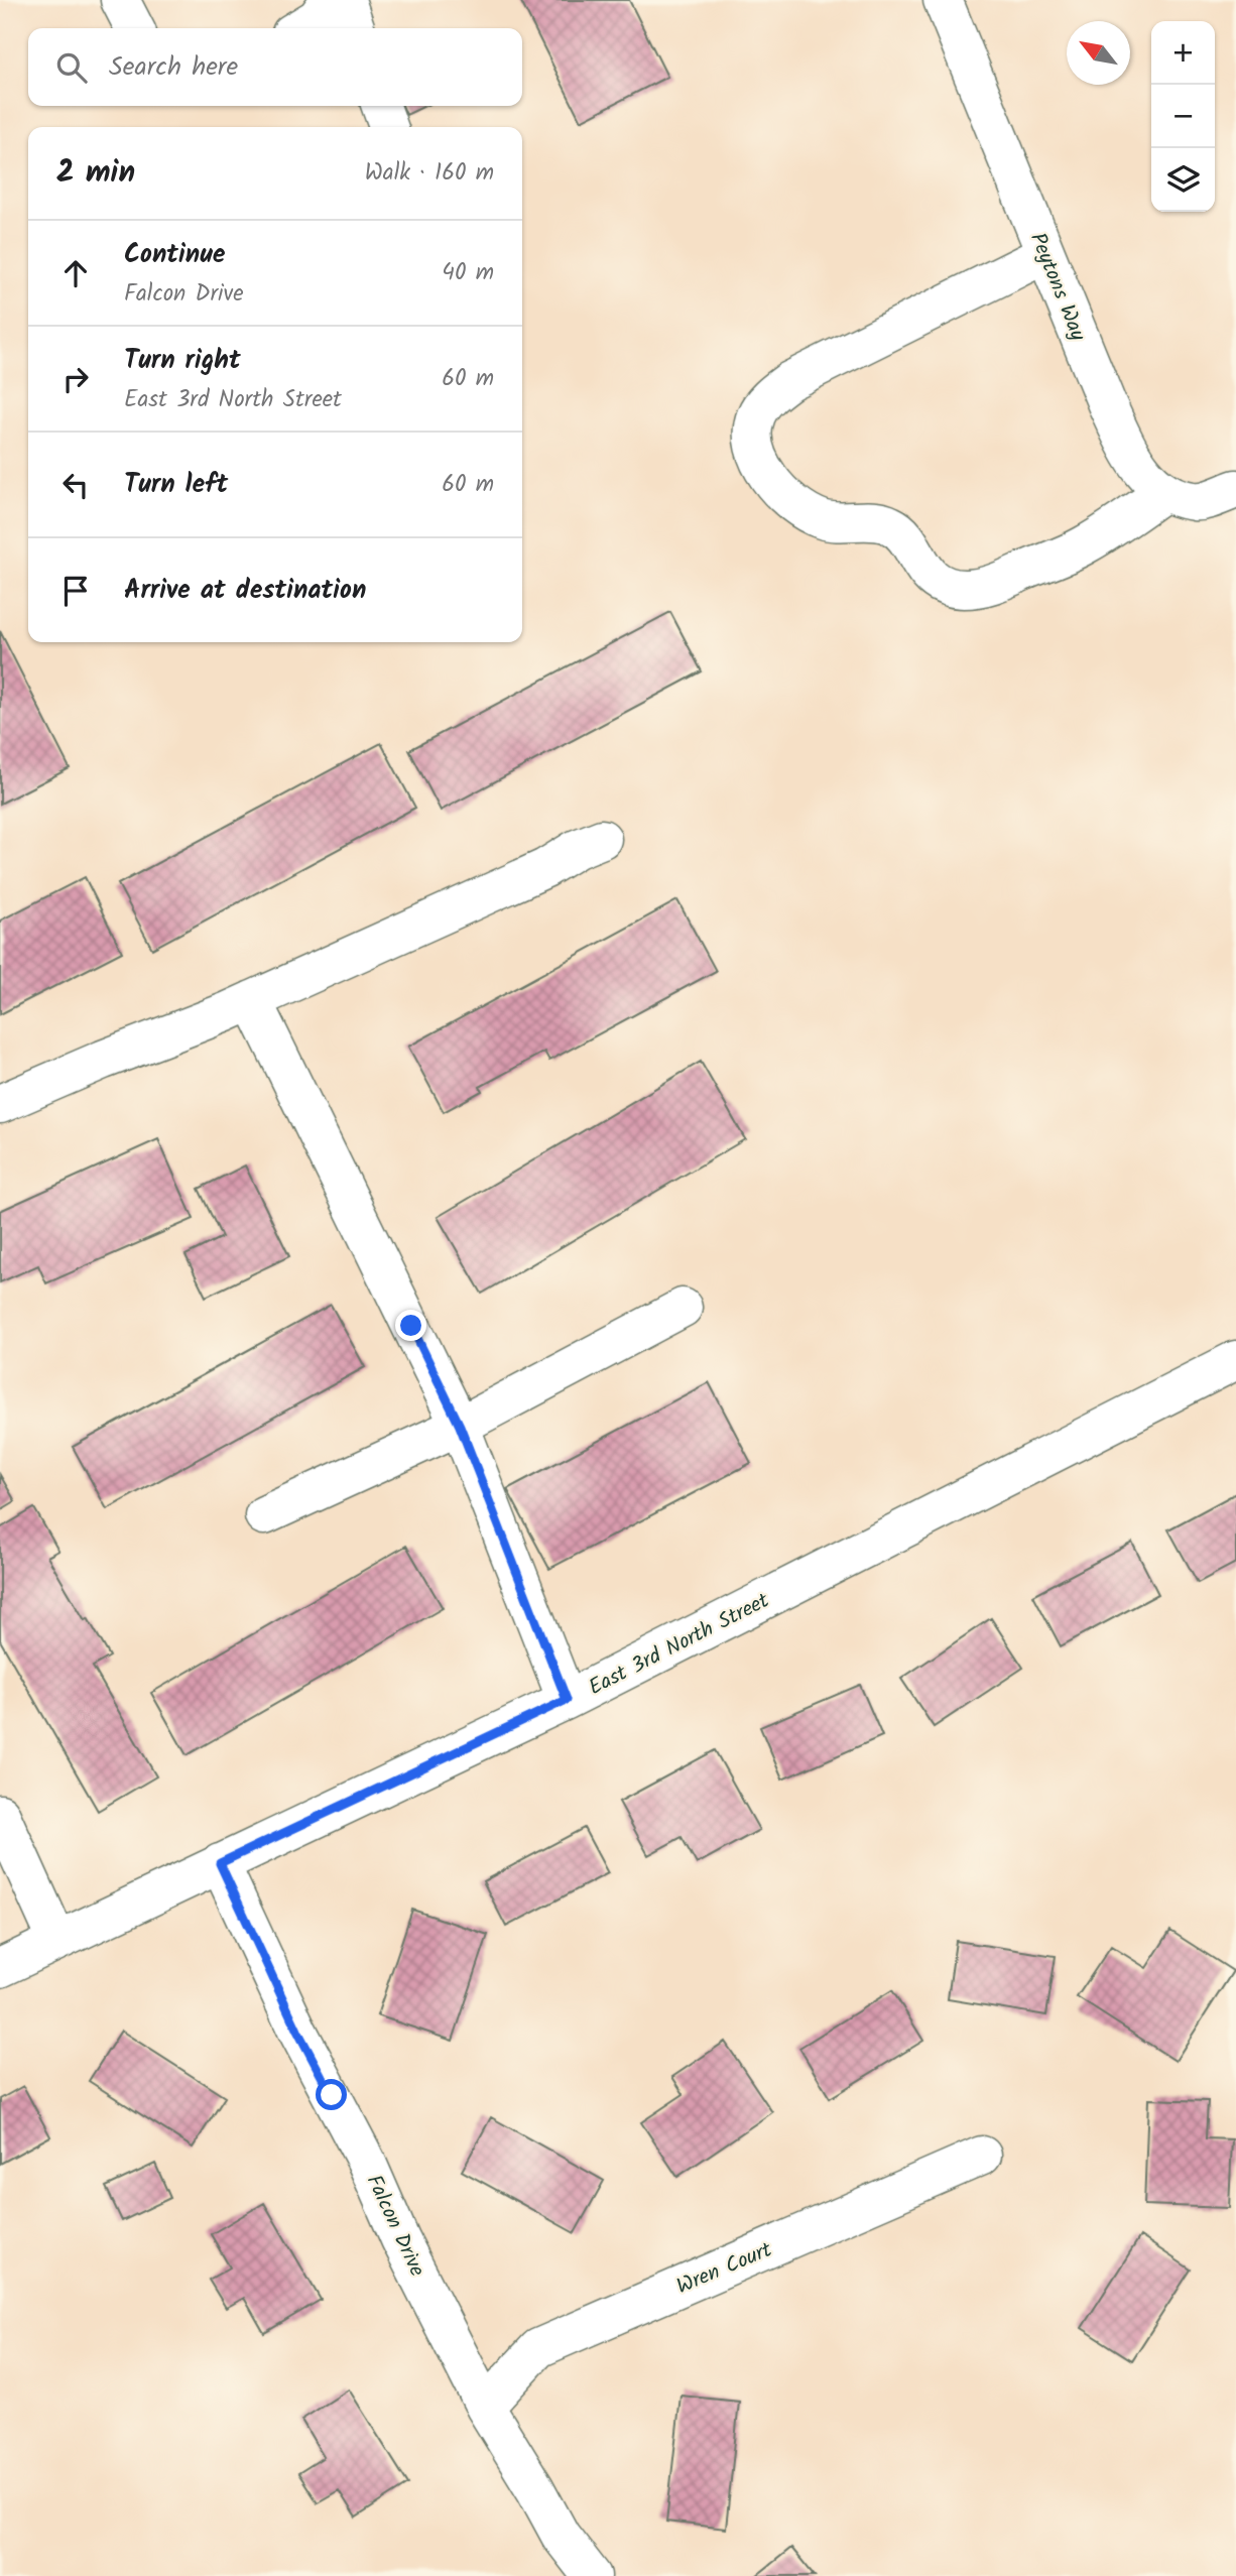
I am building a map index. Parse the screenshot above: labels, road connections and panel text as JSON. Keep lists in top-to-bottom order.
{
  "streets": {
    "street": [
      "Peytons Way",
      "East 3rd North Street",
      "Falcon Drive",
      "Wren Court"
    ]
  },
  "crossings": [
    ["East 3rd North Street", "Falcon Drive"],
    ["Falcon Drive", "Wren Court"]
  ],
  "north": "top left",
  "page": {
    "map_buttons": ["+", "−"],
    "search": "Search here",
    "heading": ["2 min", "Walk · 160 m"],
    "list": [
      ["Continue", "Falcon Drive", "40 m"],
      ["Turn right", "East 3rd North Street", "60 m"],
      ["Turn left", "60 m"],
      "Arrive at destination"
    ]
  }
}
